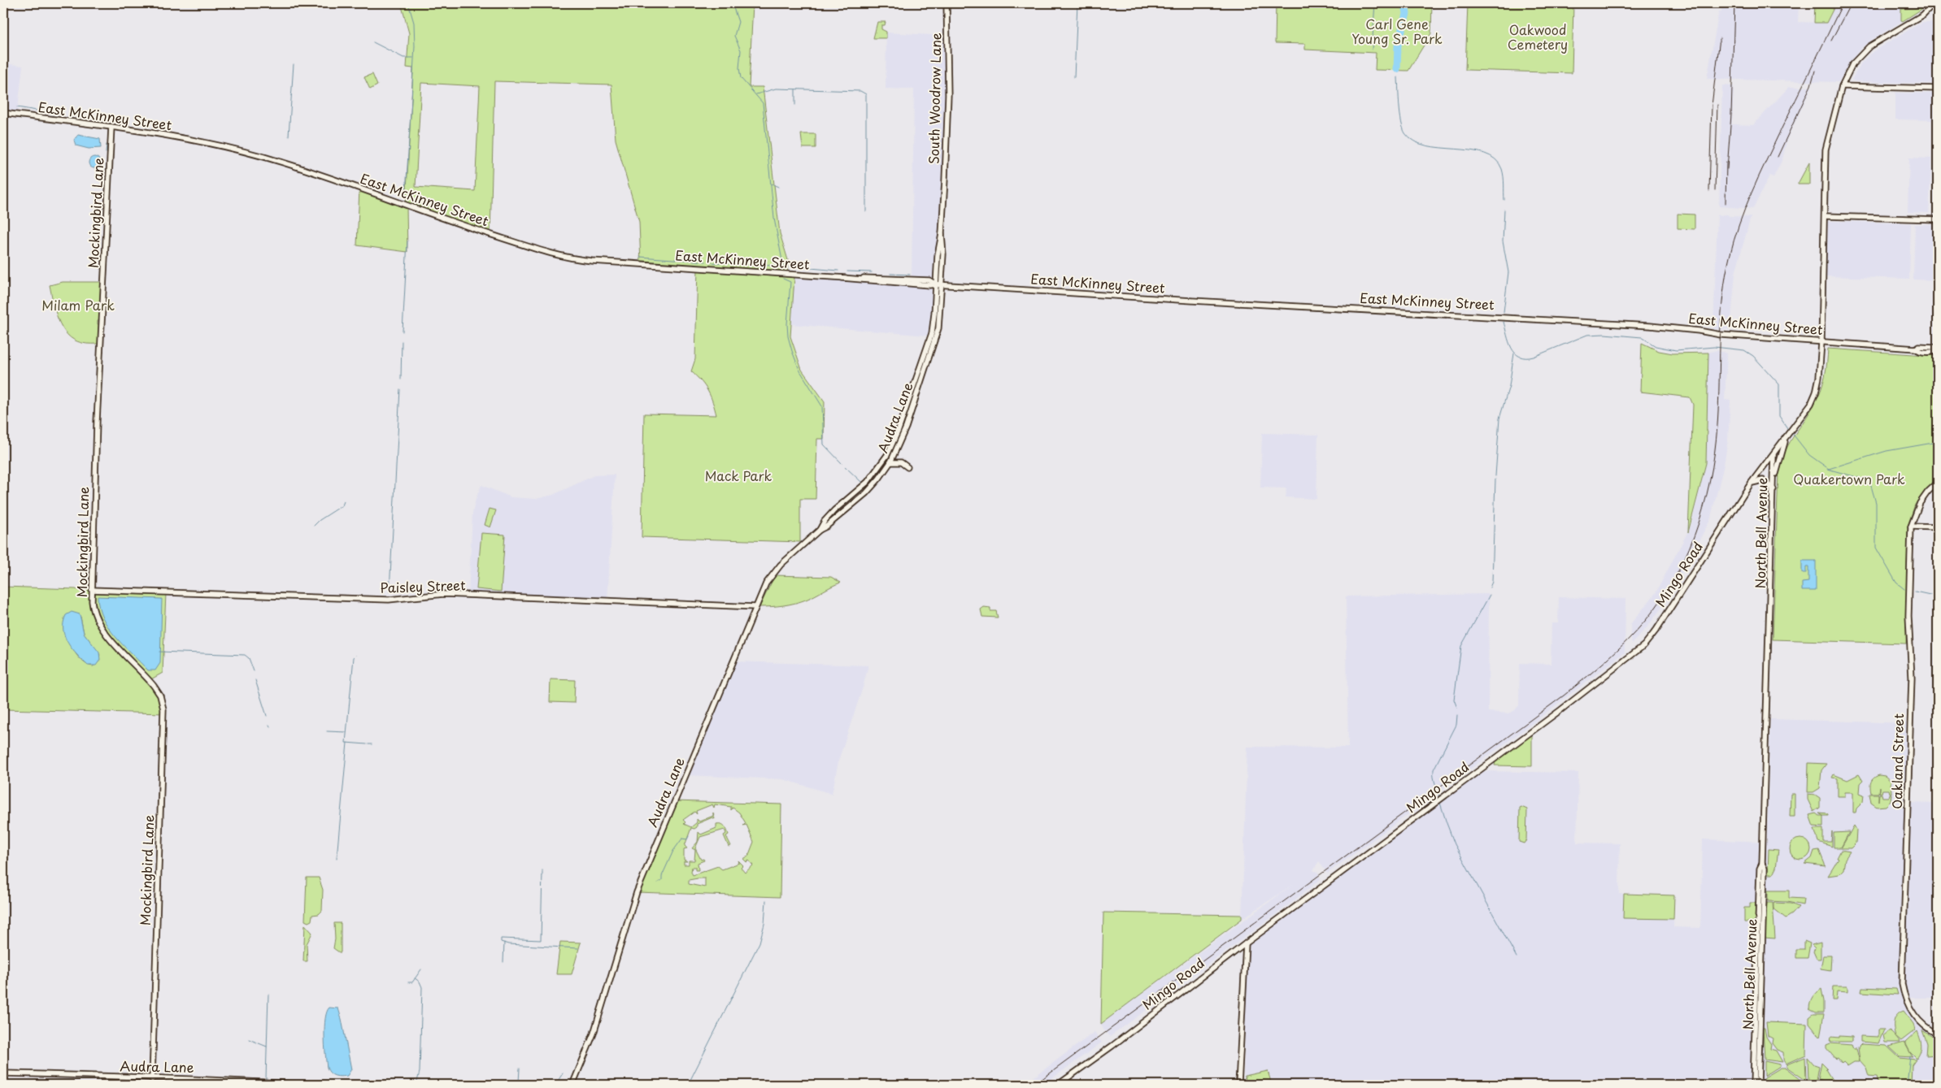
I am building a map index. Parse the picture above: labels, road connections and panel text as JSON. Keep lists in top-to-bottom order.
{
  "streets": {
    "street": [
      "South Woodrow Lane",
      "East McKinney Street",
      "Mockingbird Lane",
      "Audra Lane",
      "North Bell Avenue",
      "Mingo Road",
      "Paisley Street",
      "Oakland Street"
    ]
  },
  "crossings": [
    ["South Woodrow Lane", "Audra Lane"],
    ["East McKinney Street", "Mockingbird Lane"],
    ["East McKinney Street", "Audra Lane"],
    ["Mockingbird Lane", "Audra Lane"],
    ["Mockingbird Lane", "Paisley Street"],
    ["Audra Lane", "Paisley Street"],
    ["North Bell Avenue", "Mingo Road"]
  ],
  "parks": [
    "Carl Gene Young Sr. Park",
    "Oakwood Cemetery",
    "Milam Park",
    "Mack Park",
    "Quakertown Park"
  ]
}
